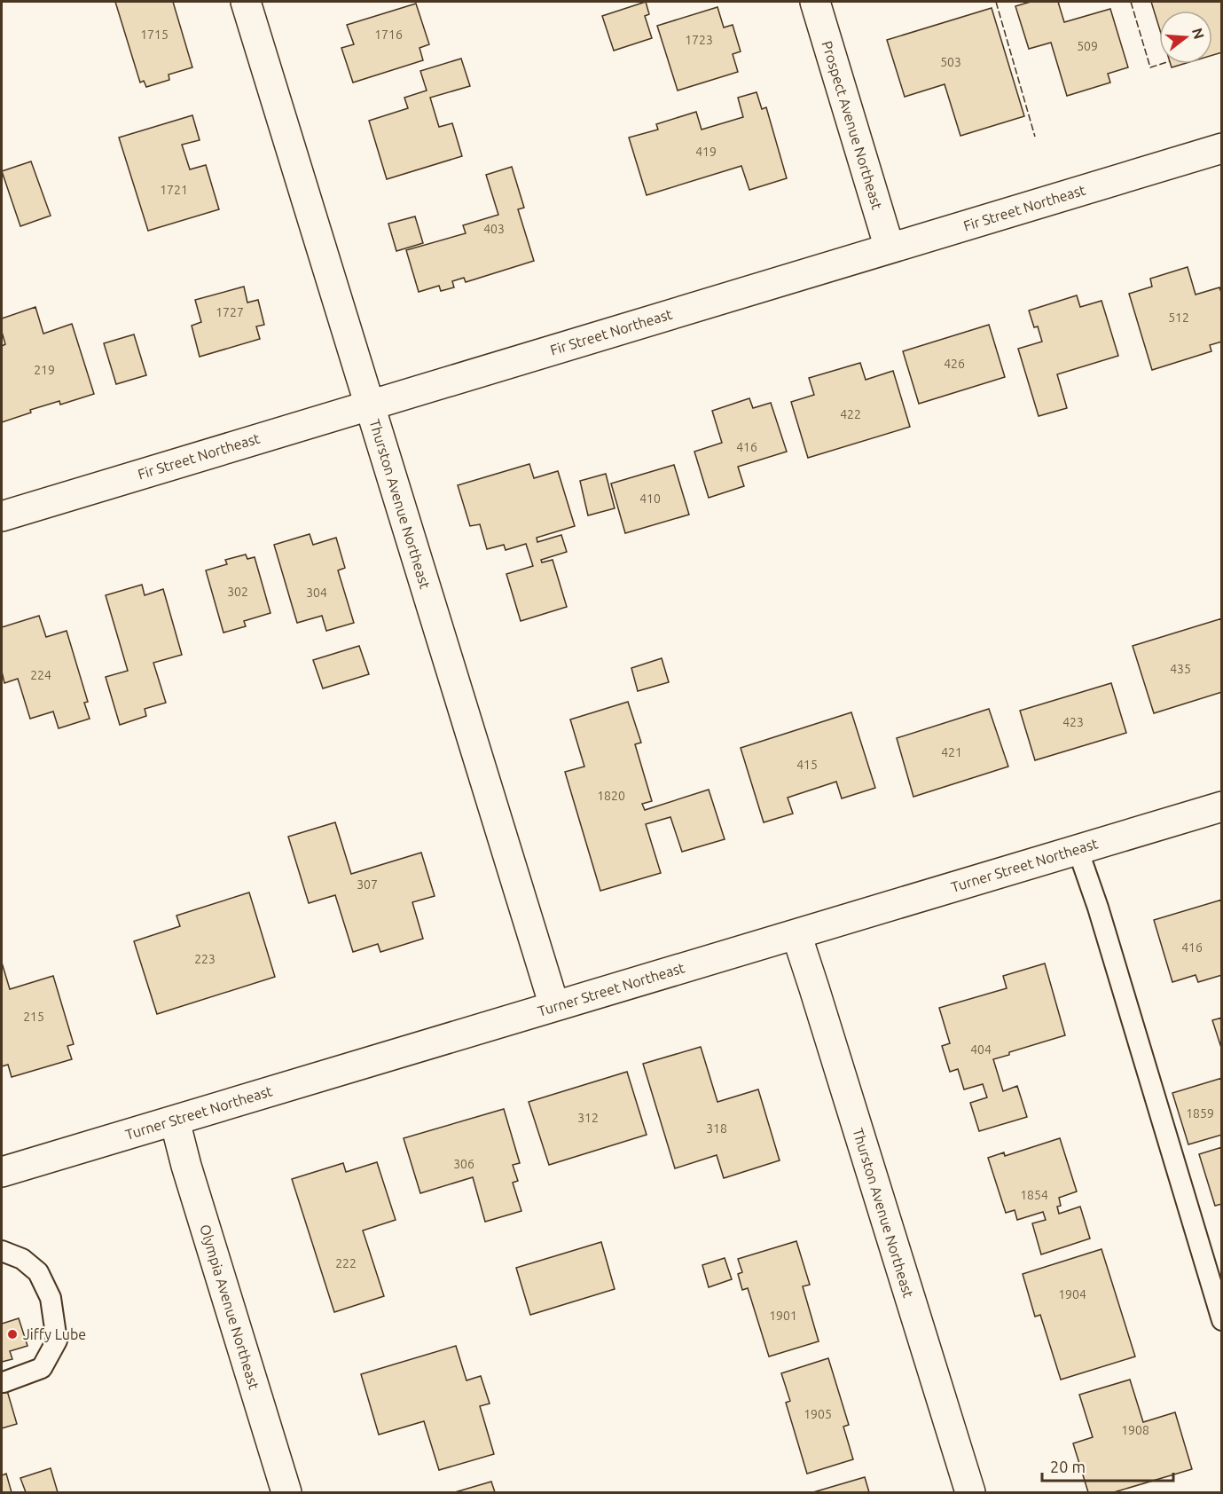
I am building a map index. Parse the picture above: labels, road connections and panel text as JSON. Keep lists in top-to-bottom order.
{
  "streets": {
    "street": [
      "Prospect Avenue Northeast",
      "Fir Street Northeast",
      "Thurston Avenue Northeast",
      "Turner Street Northeast",
      "Olympia Avenue Northeast"
    ]
  },
  "crossings": [
    ["Prospect Avenue Northeast", "Fir Street Northeast"],
    ["Fir Street Northeast", "Thurston Avenue Northeast"],
    ["Thurston Avenue Northeast", "Turner Street Northeast"],
    ["Turner Street Northeast", "Olympia Avenue Northeast"]
  ],
  "places": ["Jiffy Lube"],
  "house_numbers": [
    "1715",
    "1716",
    "1723",
    "509",
    "503",
    "419",
    "1721",
    "403",
    "1727",
    "512",
    "426",
    "219",
    "422",
    "416",
    "410",
    "302",
    "304",
    "435",
    "224",
    "423",
    "421",
    "415",
    "1820",
    "307",
    "416",
    "223",
    "215",
    "404",
    "1859",
    "312",
    "318",
    "306",
    "1854",
    "222",
    "1904",
    "1901",
    "1905",
    "1908"
  ],
  "scale_bar": "20 m",
  "north": "right"
}
